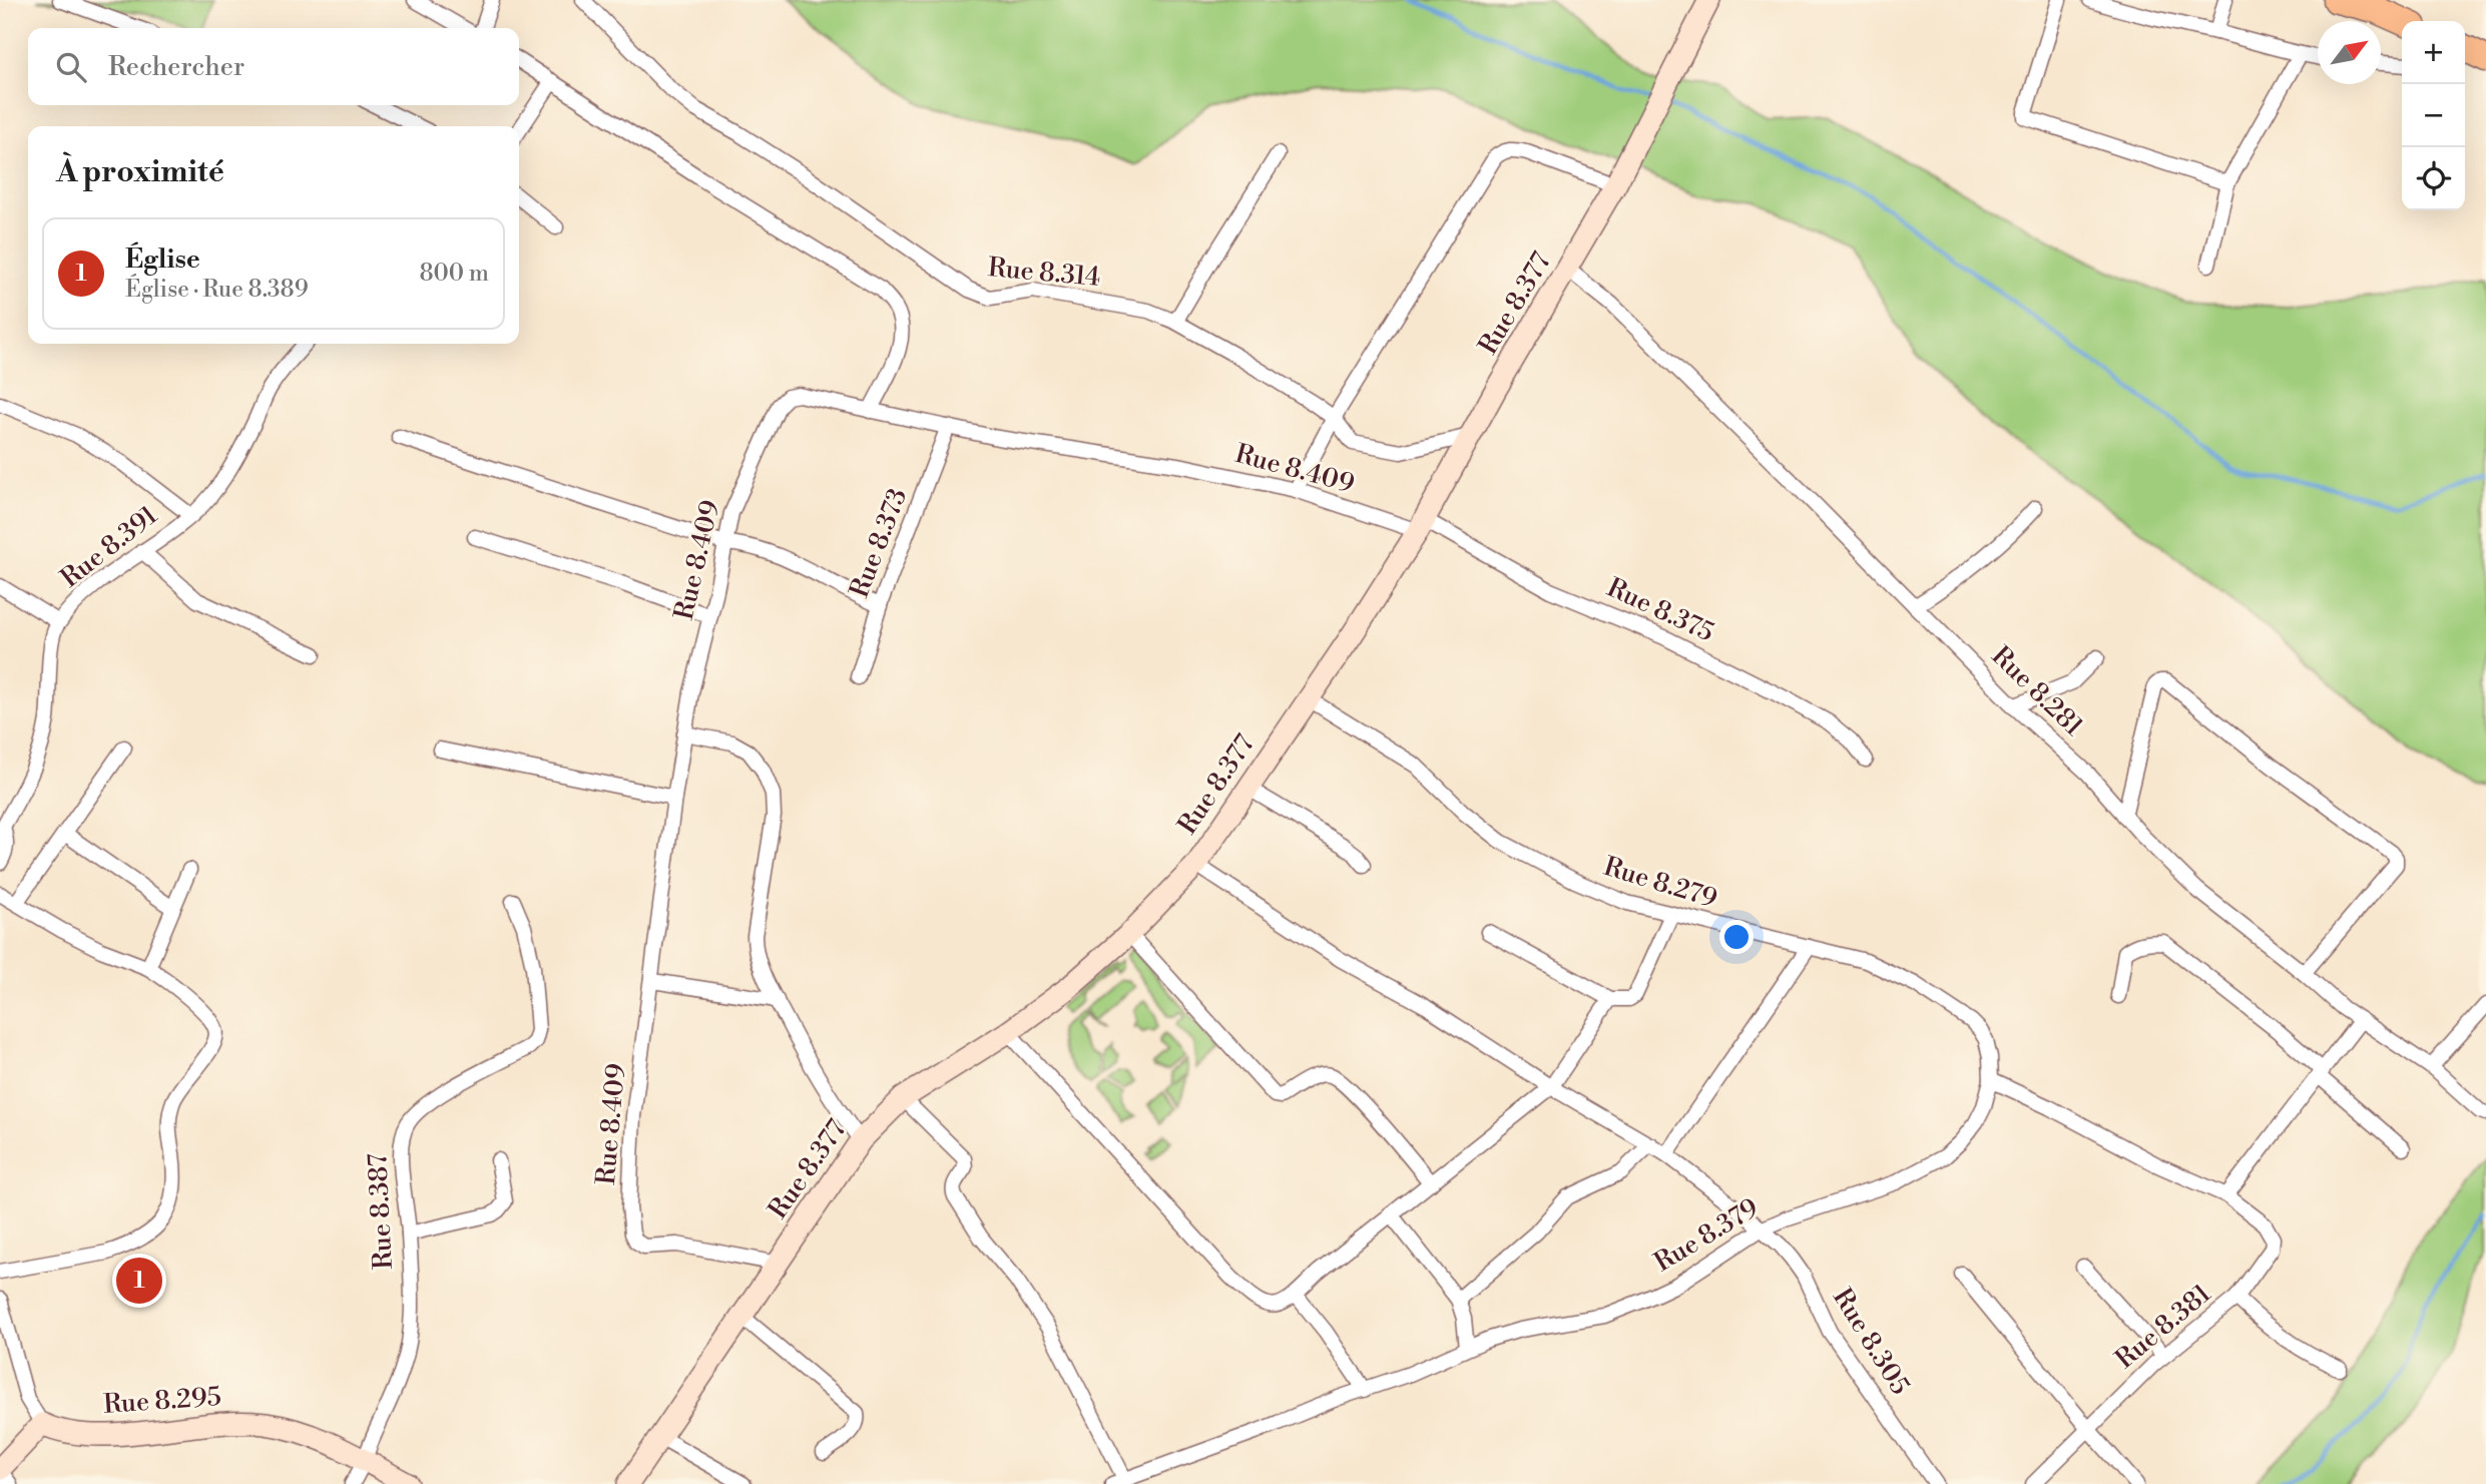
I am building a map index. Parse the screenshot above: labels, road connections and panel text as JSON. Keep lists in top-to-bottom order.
{
  "streets": {
    "street": [
      "Rue 8.314",
      "Rue 8.377",
      "Rue 8.409",
      "Rue 8.373",
      "Rue 8.391",
      "Rue 8.375",
      "Rue 8.281",
      "Rue 8.279",
      "Rue 8.387",
      "Rue 8.379",
      "Rue 8.381",
      "Rue 8.305",
      "Rue 8.295"
    ]
  },
  "crossings": [
    ["Rue 8.314", "Rue 8.377"],
    ["Rue 8.377", "Rue 8.409"],
    ["Rue 8.377", "Rue 8.375"],
    ["Rue 8.377", "Rue 8.281"],
    ["Rue 8.377", "Rue 8.279"],
    ["Rue 8.377", "Rue 8.305"],
    ["Rue 8.409", "Rue 8.373"],
    ["Rue 8.409", "Rue 8.375"],
    ["Rue 8.279", "Rue 8.379"],
    ["Rue 8.387", "Rue 8.295"],
    ["Rue 8.379", "Rue 8.305"]
  ],
  "north": "top right",
  "page": {
    "map_buttons": ["+", "−"],
    "search": "Rechercher",
    "heading": "À proximité",
    "list": [
      {
        "mark": "1",
        "name": "Église",
        "note": "Église · Rue 8.389",
        "value": "800 m"
      }
    ],
    "pins": "1"
  }
}
